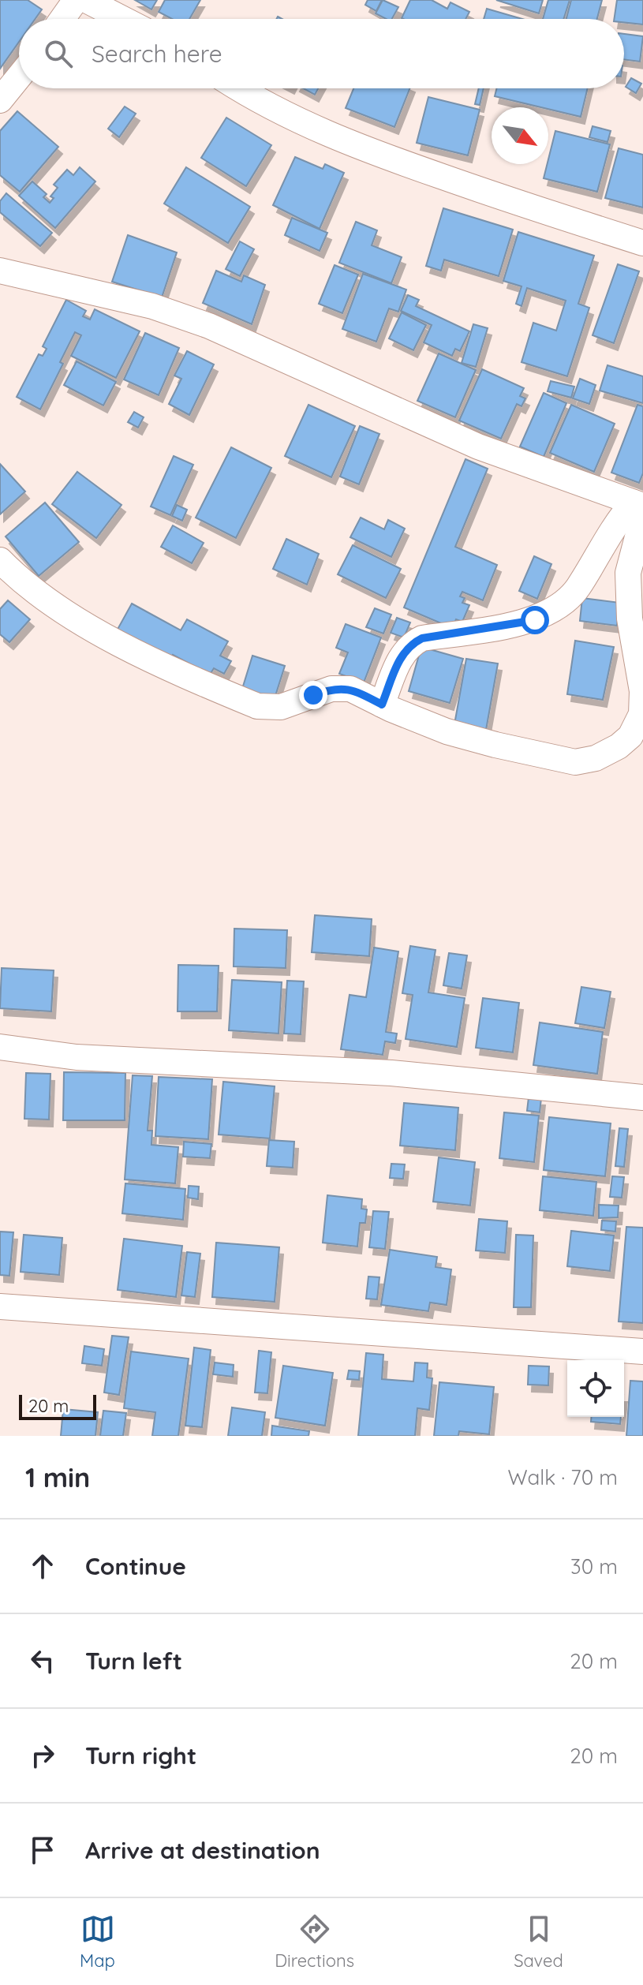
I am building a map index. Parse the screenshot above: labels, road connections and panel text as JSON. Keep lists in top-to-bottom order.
{
  "scale_bar": "20 m",
  "north": "bottom right",
  "page": {
    "search": "Search here",
    "scale": "20 m",
    "heading": ["1 min", "Walk · 70 m"],
    "list": [
      ["Continue", "30 m"],
      ["Turn left", "20 m"],
      ["Turn right", "20 m"],
      "Arrive at destination"
    ],
    "nav": ["Map", "Directions", "Saved"]
  }
}
